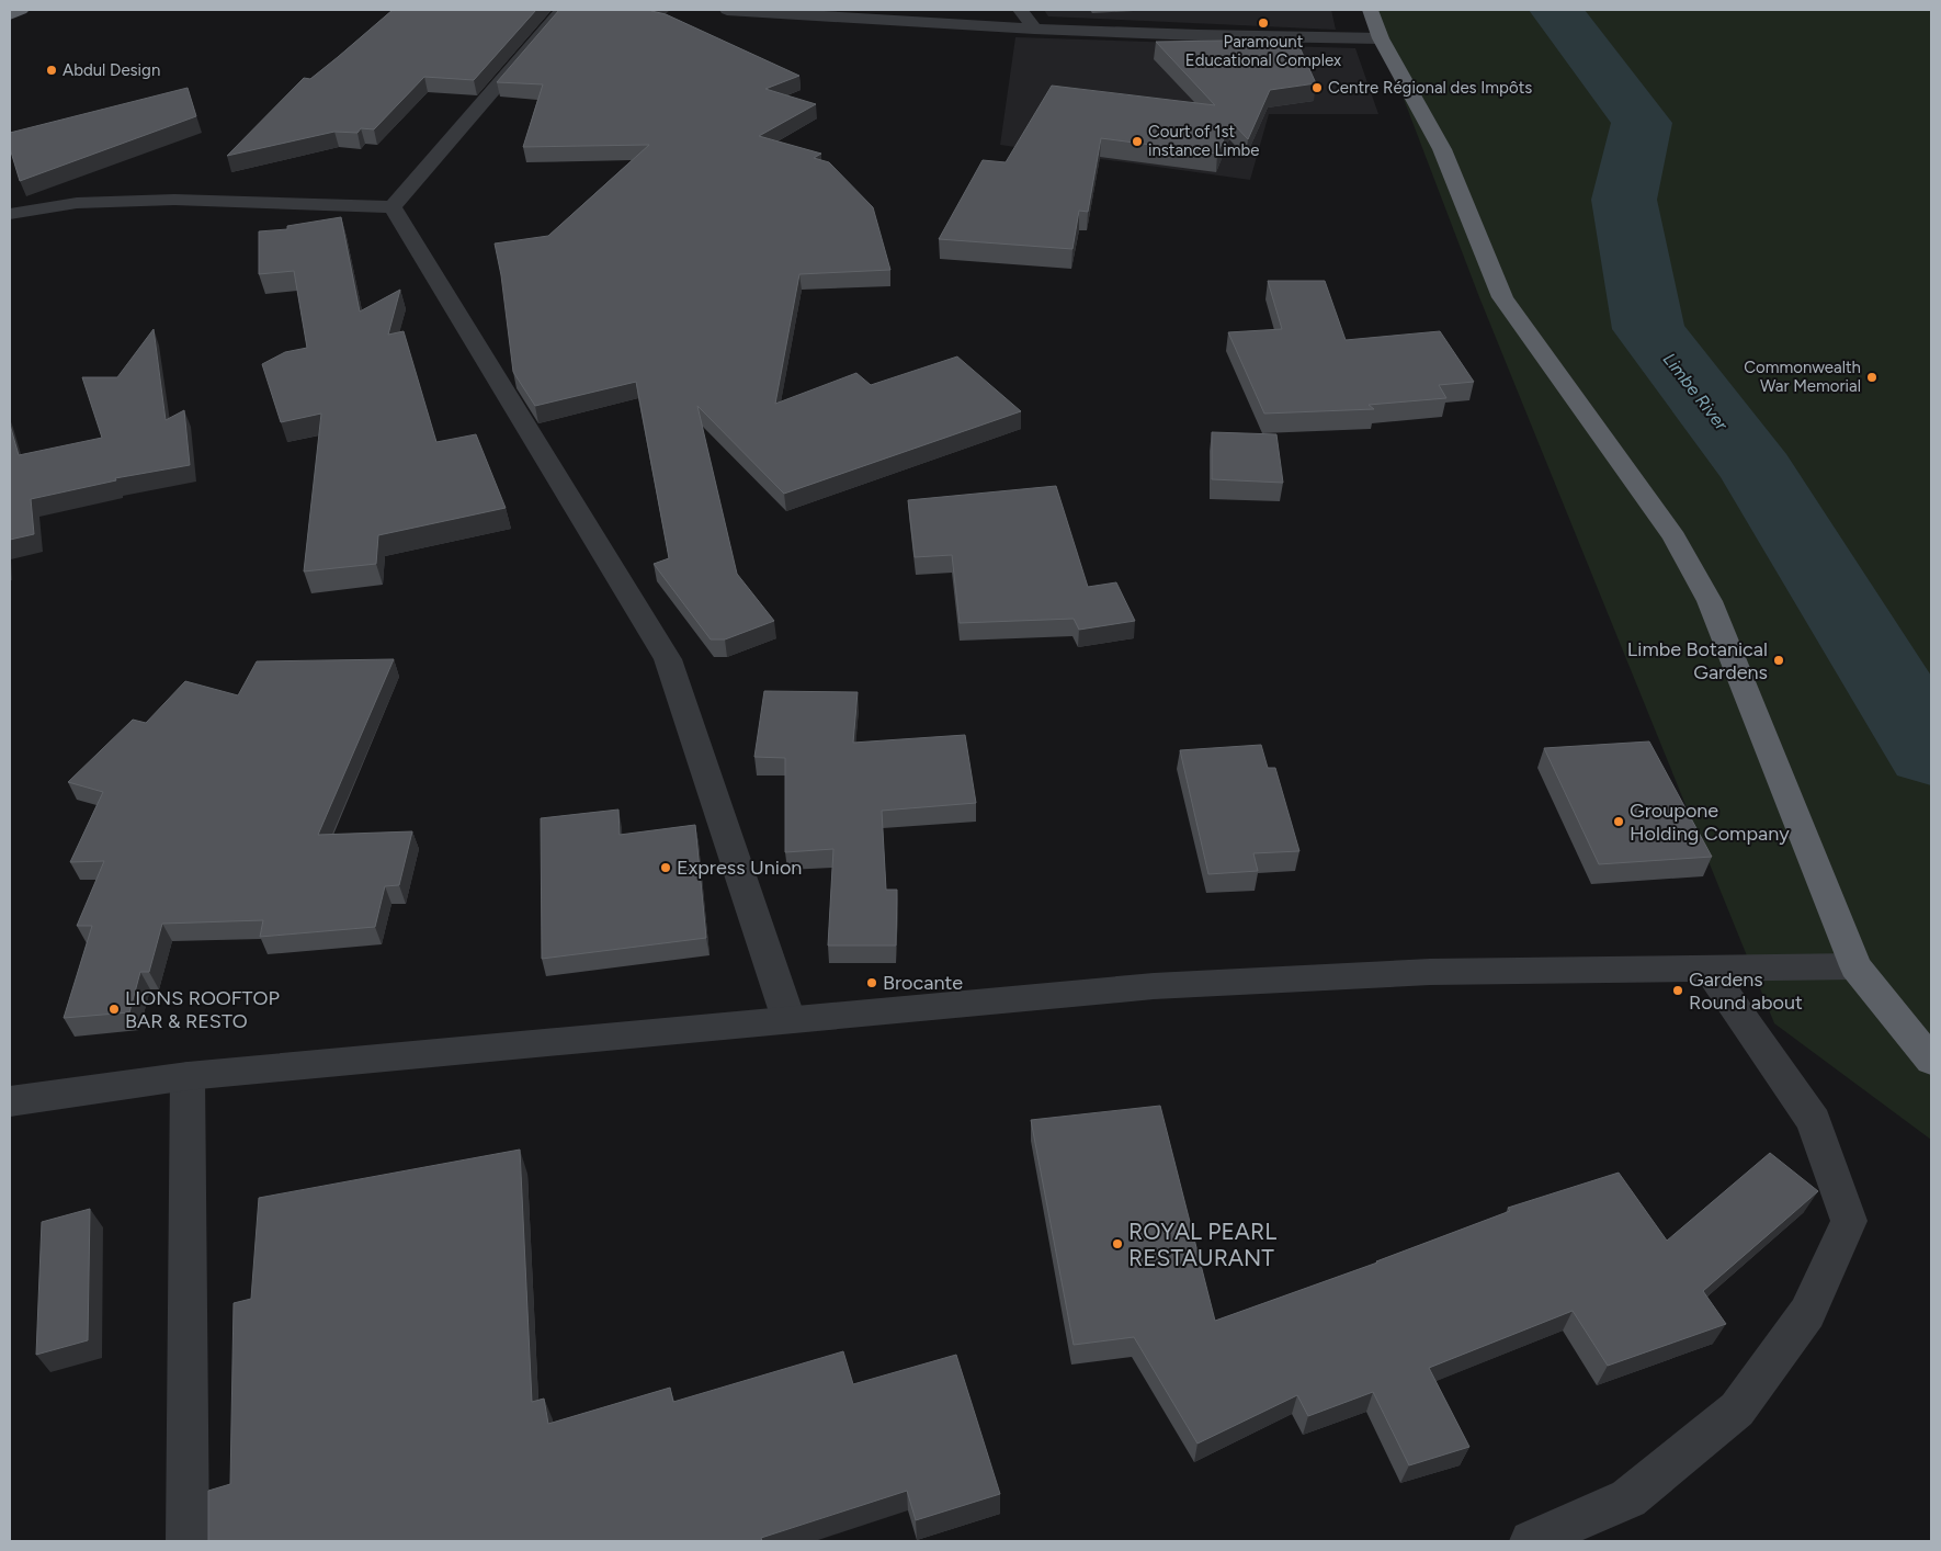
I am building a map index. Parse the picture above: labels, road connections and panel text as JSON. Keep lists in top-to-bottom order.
{
  "water": ["Limbe River"],
  "places": [
    "Paramount Educational Complex",
    "Abdul Design",
    "Centre Régional des Impôts",
    "Court of 1st instance Limbe",
    "Commonwealth War Memorial",
    "Limbe Botanical Gardens",
    "Groupone Holding Company",
    "Express Union",
    "Brocante",
    "Gardens Round about",
    "LIONS ROOFTOP BAR & RESTO",
    "ROYAL PEARL RESTAURANT"
  ]
}
